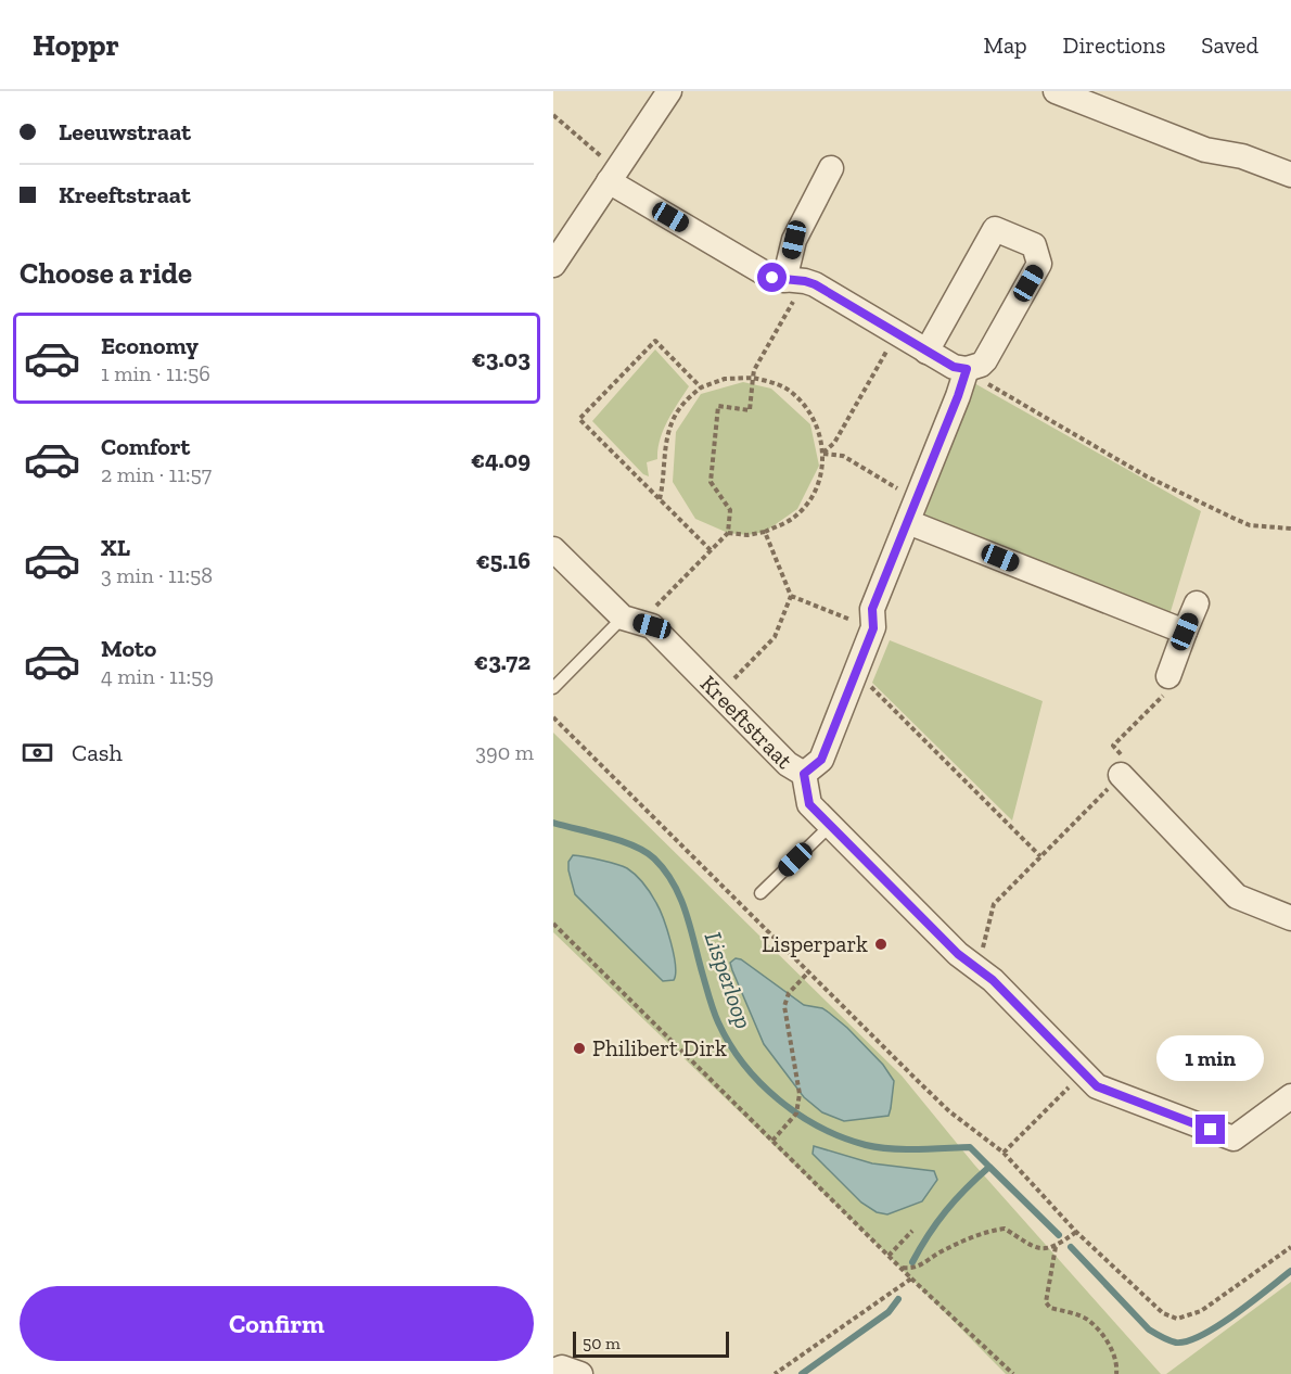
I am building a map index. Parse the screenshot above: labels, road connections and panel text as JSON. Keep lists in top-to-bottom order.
{
  "streets": {
    "street": ["Kreeftstraat"]
  },
  "water": ["Lisperloop"],
  "places": ["Lisperpark", "Philibert Dirk"],
  "scale_bar": "50 m",
  "page": {
    "header": "Hoppr",
    "nav": ["Map", "Directions", "Saved"],
    "banner": ["Leeuwstraat", "Kreeftstraat"],
    "heading": "Choose a ride",
    "list": [
      {
        "name": "Economy",
        "note": "1 min · 11:56",
        "value": "€3.03"
      },
      {
        "name": "Comfort",
        "note": "2 min · 11:57",
        "value": "€4.09"
      },
      {
        "name": "XL",
        "note": "3 min · 11:58",
        "value": "€5.16"
      },
      {
        "name": "Moto",
        "note": "4 min · 11:59",
        "value": "€3.72"
      }
    ],
    "pay": ["Cash", "390 m"],
    "bubble": "1 min",
    "buttons": "Confirm",
    "scale": "50 m"
  }
}
